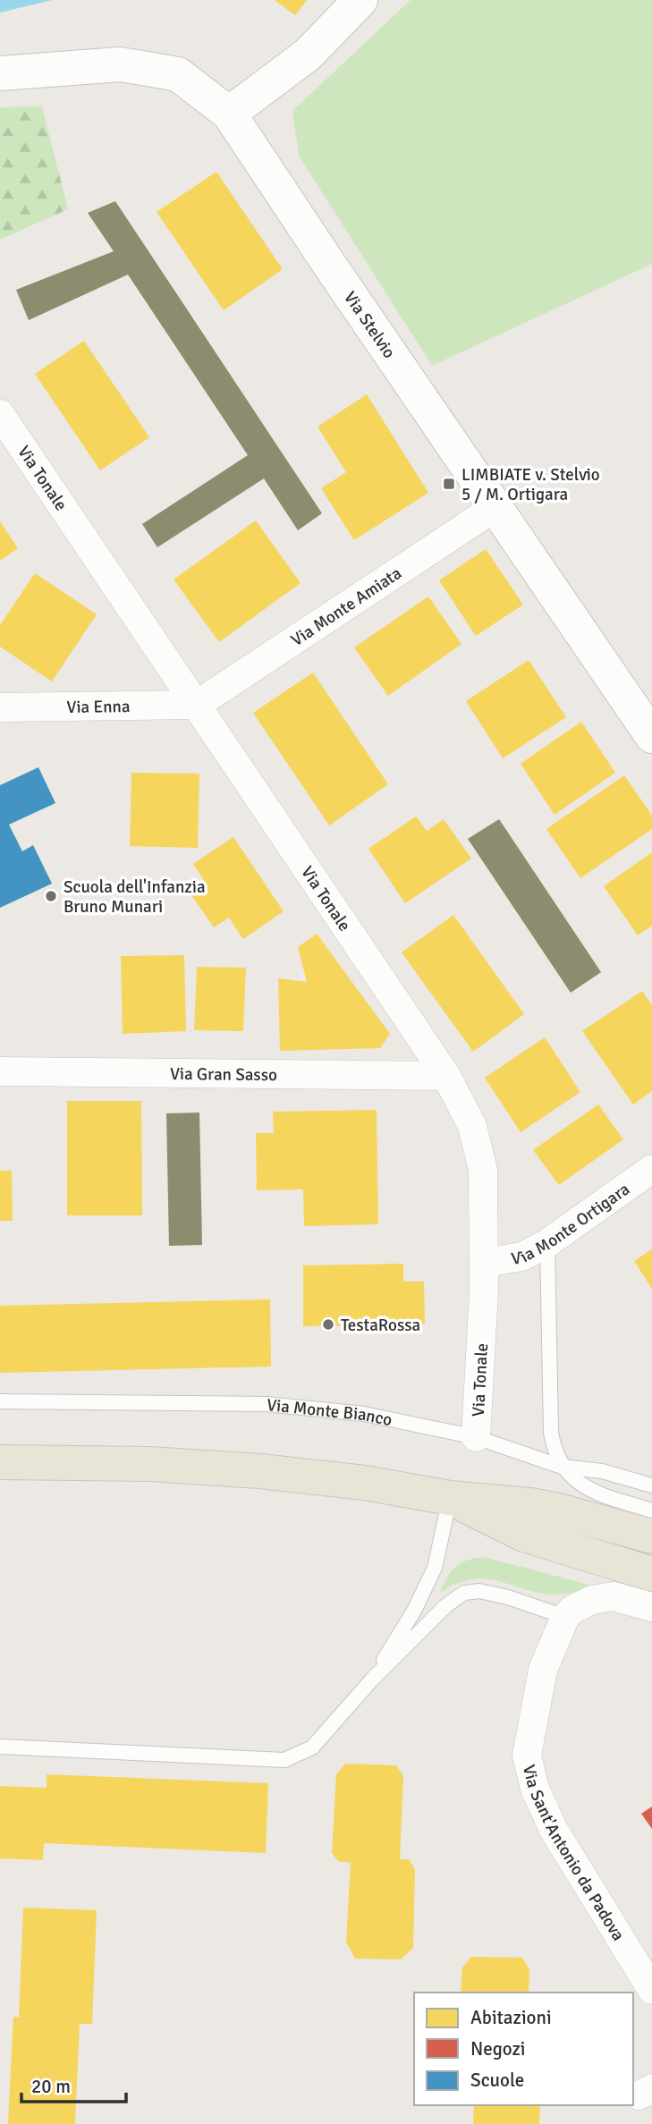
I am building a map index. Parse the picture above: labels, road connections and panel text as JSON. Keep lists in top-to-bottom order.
{
  "streets": {
    "street": [
      "Via Stelvio",
      "Via Tonale",
      "Via Monte Amiata",
      "Via Enna",
      "Via Gran Sasso",
      "Via Monte Ortigara",
      "Via Sant'Antonio da Padova"
    ],
    "lane": ["Via Monte Bianco"]
  },
  "crossings": [
    ["Via Stelvio", "Via Monte Amiata"],
    ["Via Tonale", "Via Monte Amiata"],
    ["Via Tonale", "Via Enna"],
    ["Via Tonale", "Via Gran Sasso"],
    ["Via Tonale", "Via Monte Ortigara"],
    ["Via Tonale", "Via Monte Bianco"],
    ["Via Monte Amiata", "Via Enna"]
  ],
  "places": {
    "transit": ["LIMBIATE v. Stelvio 5 / M. Ortigara"],
    "other": ["Scuola dell'Infanzia Bruno Munari", "TestaRossa"]
  },
  "legend": ["Abitazioni", "Negozi", "Scuole"],
  "scale_bar": "20 m"
}
